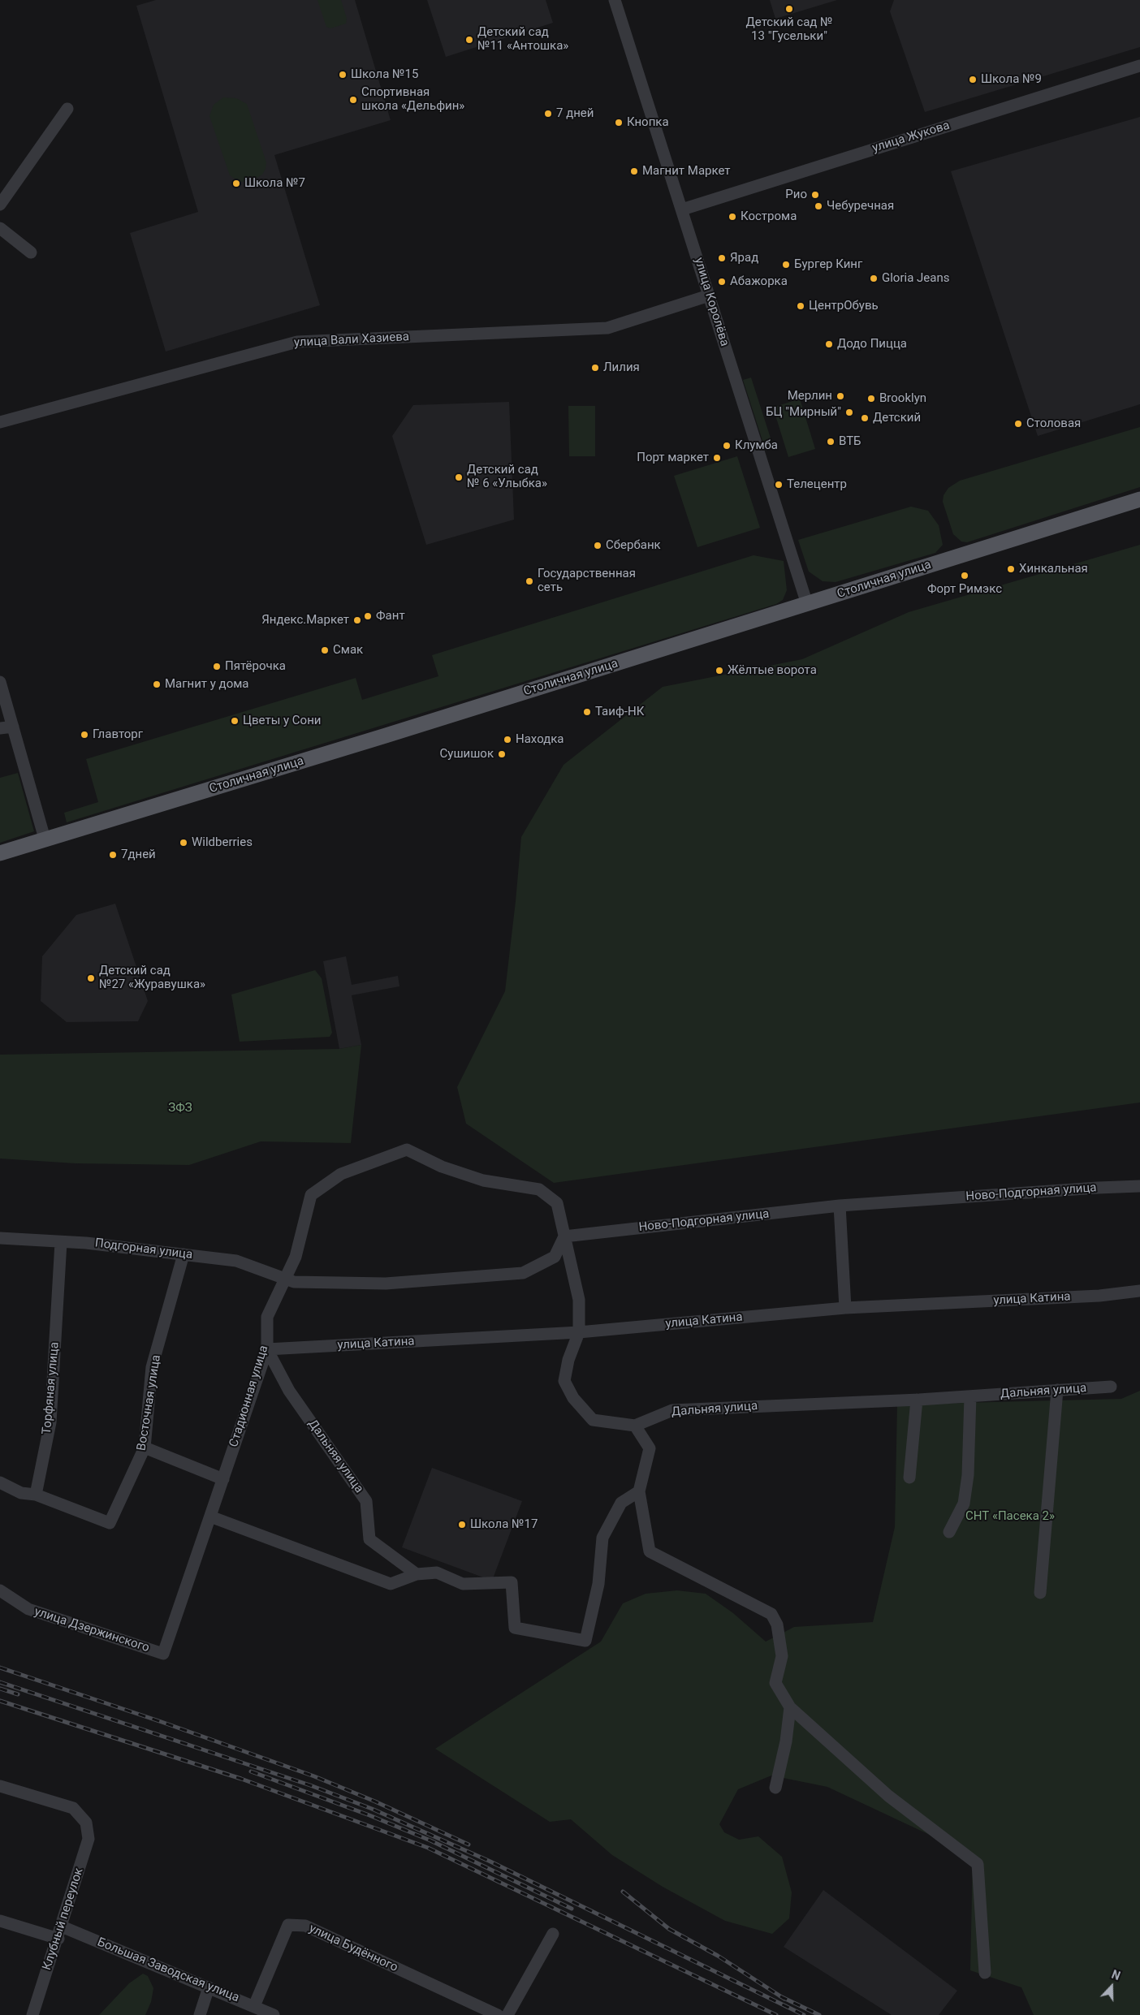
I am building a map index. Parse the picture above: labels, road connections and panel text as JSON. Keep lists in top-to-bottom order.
{
  "streets": {
    "main road": ["Столичная улица"],
    "street": [
      "улица Жукова",
      "улица Королёва",
      "улица Вали Хазиева",
      "Ново-Подгорная улица",
      "Подгорная улица",
      "улица Катина",
      "Торфяная улица",
      "Дальняя улица",
      "Стадионная улица",
      "Восточная улица",
      "улица Дзержинского",
      "Клубный переулок",
      "улица Будённого",
      "Большая Заводская улица"
    ]
  },
  "crossings": [
    ["улица Жукова", "улица Королёва"],
    ["улица Королёва", "улица Вали Хазиева"],
    ["улица Королёва", "Столичная улица"],
    ["Ново-Подгорная улица", "Дальняя улица"],
    ["Подгорная улица", "Торфяная улица"],
    ["Подгорная улица", "Стадионная улица"],
    ["Подгорная улица", "Восточная улица"],
    ["улица Катина", "Дальняя улица"],
    ["улица Катина", "Стадионная улица"],
    ["Торфяная улица", "Восточная улица"],
    ["Дальняя улица", "Стадионная улица"],
    ["Стадионная улица", "улица Дзержинского"],
    ["Клубный переулок", "Большая Заводская улица"],
    ["улица Будённого", "Большая Заводская улица"]
  ],
  "parks": ["ЗФЗ", "СНТ «Пасека 2»"],
  "places": [
    "Детский сад № 13 \"Гусельки\"",
    "Детский сад №11 «Антошка»",
    "Школа №15",
    "Школа №9",
    "Спортивная школа «Дельфин»",
    "7 дней",
    "Кнопка",
    "Магнит Маркет",
    "Школа №7",
    "Рио",
    "Чебуречная",
    "Кострома",
    "Ярад",
    "Бургер Кинг",
    "Gloria Jeans",
    "Абажорка",
    "ЦентрОбувь",
    "Додо Пицца",
    "Лилия",
    "Мерлин",
    "Brooklyn",
    "БЦ \"Мирный\"",
    "Детский",
    "Столовая",
    "ВТБ",
    "Клумба",
    "Порт маркет",
    "Детский сад № 6 «Улыбка»",
    "Телецентр",
    "Сбербанк",
    "Хинкальная",
    "Форт Римэкс",
    "Государственная сеть",
    "Фант",
    "Яндекс.Маркет",
    "Смак",
    "Пятёрочка",
    "Жёлтые ворота",
    "Магнит у дома",
    "Таиф-НК",
    "Цветы у Сони",
    "Главторг",
    "Находка",
    "Сушишок",
    "Wildberries",
    "7дней",
    "Детский сад №27 «Журавушка»",
    "Школа №17"
  ],
  "north": "top"
}
